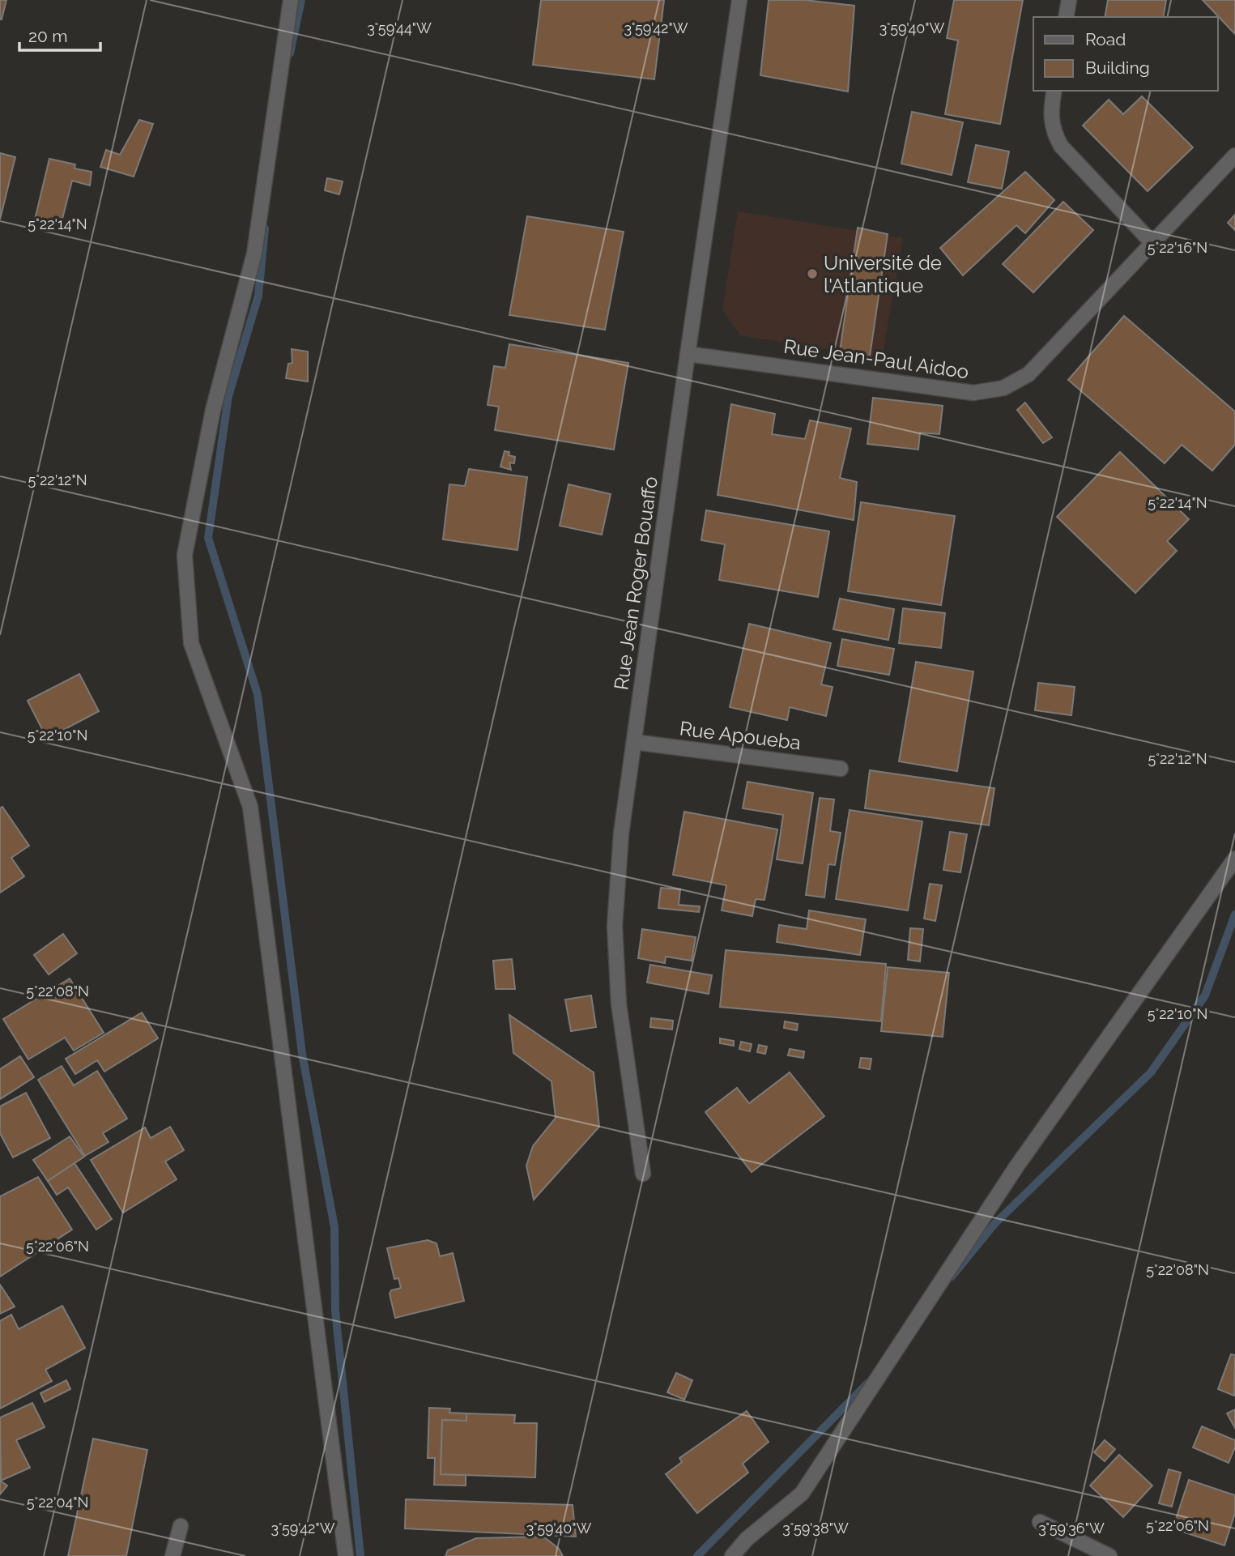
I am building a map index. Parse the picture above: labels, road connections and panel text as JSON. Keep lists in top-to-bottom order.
{
  "streets": {
    "street": ["Rue Jean-Paul Aidoo", "Rue Jean Roger Bouaffo", "Rue Apoueba"]
  },
  "crossings": [
    ["Rue Jean-Paul Aidoo", "Rue Jean Roger Bouaffo"],
    ["Rue Jean Roger Bouaffo", "Rue Apoueba"]
  ],
  "places": ["Université de l'Atlantique"],
  "legend": ["Road", "Building"],
  "scale_bar": "20 m",
  "coordinates": [
    "3°59'44\"W",
    "3°59'42\"W",
    "3°59'40\"W",
    "5°22'14\"N",
    "5°22'16\"N",
    "5°22'12\"N",
    "5°22'10\"N",
    "5°22'08\"N",
    "5°22'06\"N",
    "5°22'04\"N",
    "3°59'38\"W",
    "3°59'36\"W"
  ]
}
